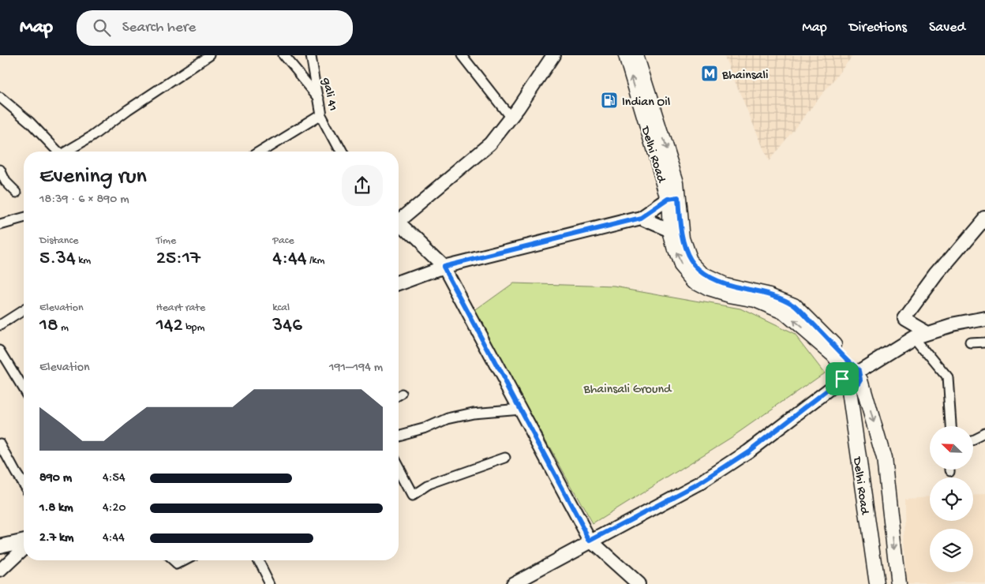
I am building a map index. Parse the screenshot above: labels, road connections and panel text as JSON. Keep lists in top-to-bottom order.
{
  "streets": {
    "main road": ["Delhi Road"],
    "street": ["gali 41"]
  },
  "parks": ["Bhainsali Ground"],
  "places": {
    "metro station": ["Bhainsali"],
    "fuel station": ["Indian Oil"]
  },
  "north": "top left",
  "page": {
    "header": "Map",
    "search": "Search here",
    "nav": ["Map", "Directions", "Saved"],
    "heading": ["Evening run", "18:39 · 6 × 890 m"],
    "stats": [
      ["Distance", "5.34 km"],
      ["Time", "25:17"],
      ["Pace", "4:44 /km"],
      ["Elevation", "18 m"],
      ["Heart rate", "142 bpm"],
      ["kcal", "346"]
    ],
    "chart": ["Elevation", "191–194 m"],
    "list": [
      {
        "name": "890 m",
        "note": "4:54"
      },
      {
        "name": "1.8 km",
        "note": "4:20"
      },
      {
        "name": "2.7 km",
        "note": "4:44"
      }
    ]
  }
}
